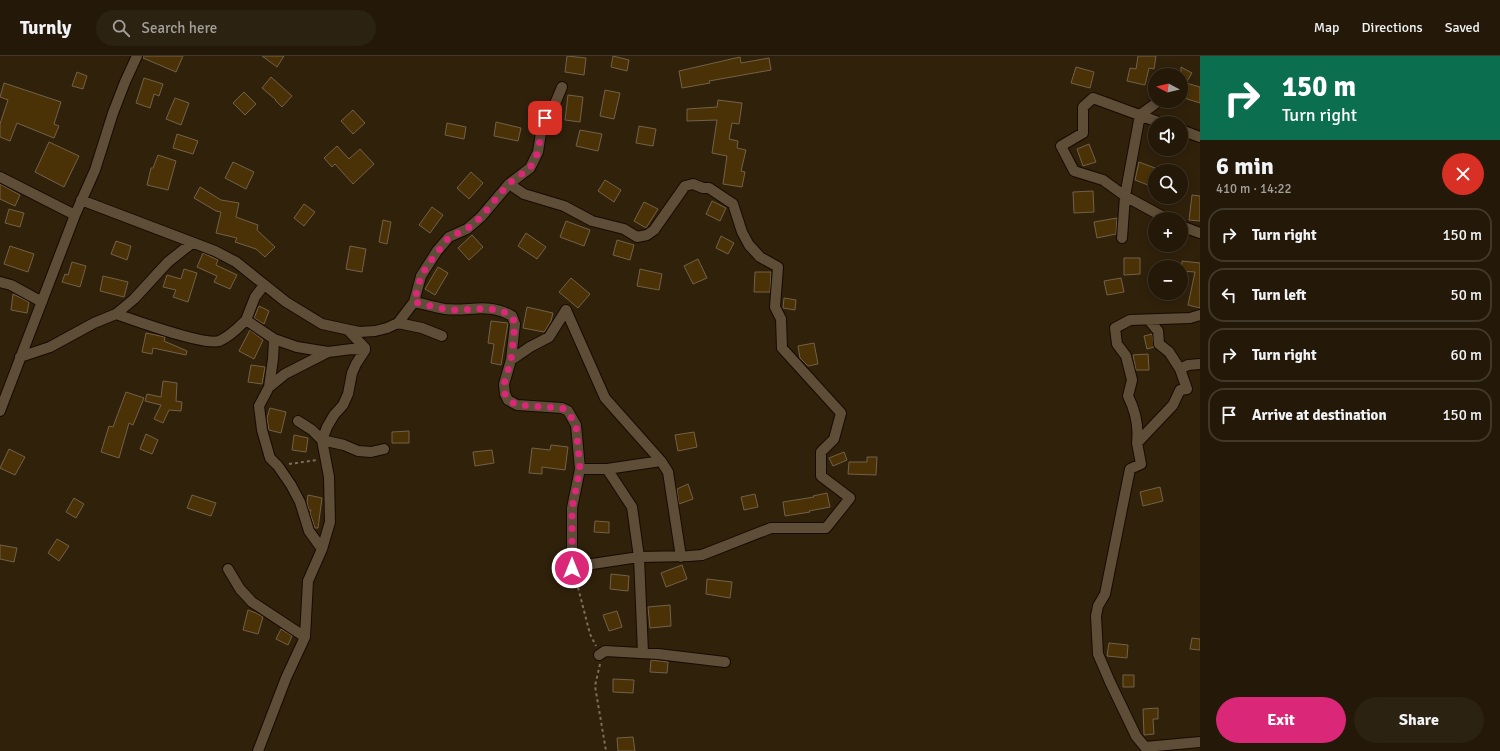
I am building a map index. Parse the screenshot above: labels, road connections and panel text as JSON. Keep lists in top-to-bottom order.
{
  "north": "left",
  "page": {
    "header": "Turnly",
    "search": "Search here",
    "nav": ["Map", "Directions", "Saved"],
    "turn": ["150 m", "Turn right"],
    "map_buttons": ["+", "−"],
    "heading": ["6 min", "410 m · 14:22"],
    "list": [
      {
        "name": "Turn right",
        "value": "150 m"
      },
      {
        "name": "Turn left",
        "value": "50 m"
      },
      {
        "name": "Turn right",
        "value": "60 m"
      },
      {
        "name": "Arrive at destination",
        "value": "150 m"
      }
    ],
    "buttons": ["Exit", "Share"]
  }
}
